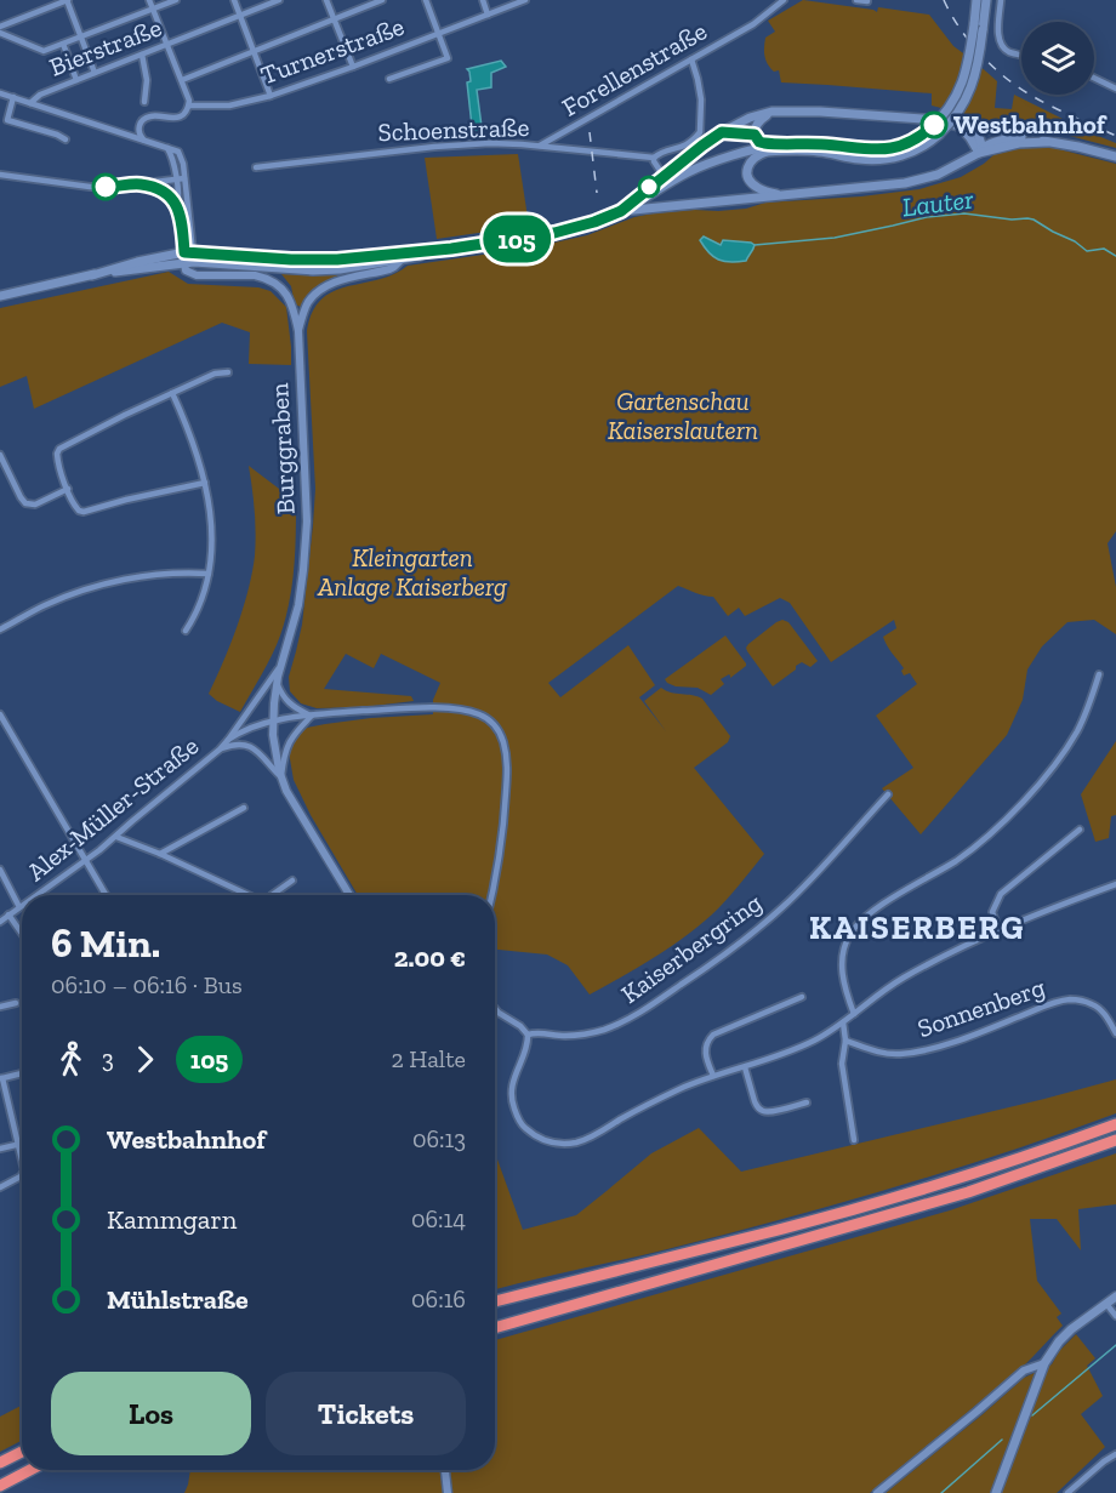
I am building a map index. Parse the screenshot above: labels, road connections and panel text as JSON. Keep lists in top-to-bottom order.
{
  "streets": {
    "street": [
      "Bierstraße",
      "Turnerstraße",
      "Forellenstraße",
      "Schoenstraße",
      "Burggraben",
      "Alex-Müller-Straße",
      "Kaiserbergring",
      "Sonnenberg"
    ]
  },
  "crossings": [
    ["Forellenstraße", "Schoenstraße"],
    ["Burggraben", "Alex-Müller-Straße"]
  ],
  "districts": ["KAISERBERG"],
  "water": ["Lauter"],
  "parks": ["Gartenschau Kaiserslautern", "Kleingarten Anlage Kaiserberg"],
  "places": ["Westbahnhof"],
  "lines": ["bus line 105"],
  "page": {
    "on_map": "105",
    "heading": ["6 Min.", "06:10 – 06:16 · Bus", "2.00 €"],
    "legs": ["3", "105", "2 Halte"],
    "list": [
      {
        "name": "Westbahnhof",
        "value": "06:13"
      },
      {
        "name": "Kammgarn",
        "value": "06:14"
      },
      {
        "name": "Mühlstraße",
        "value": "06:16"
      }
    ],
    "buttons": ["Los", "Tickets"]
  }
}
